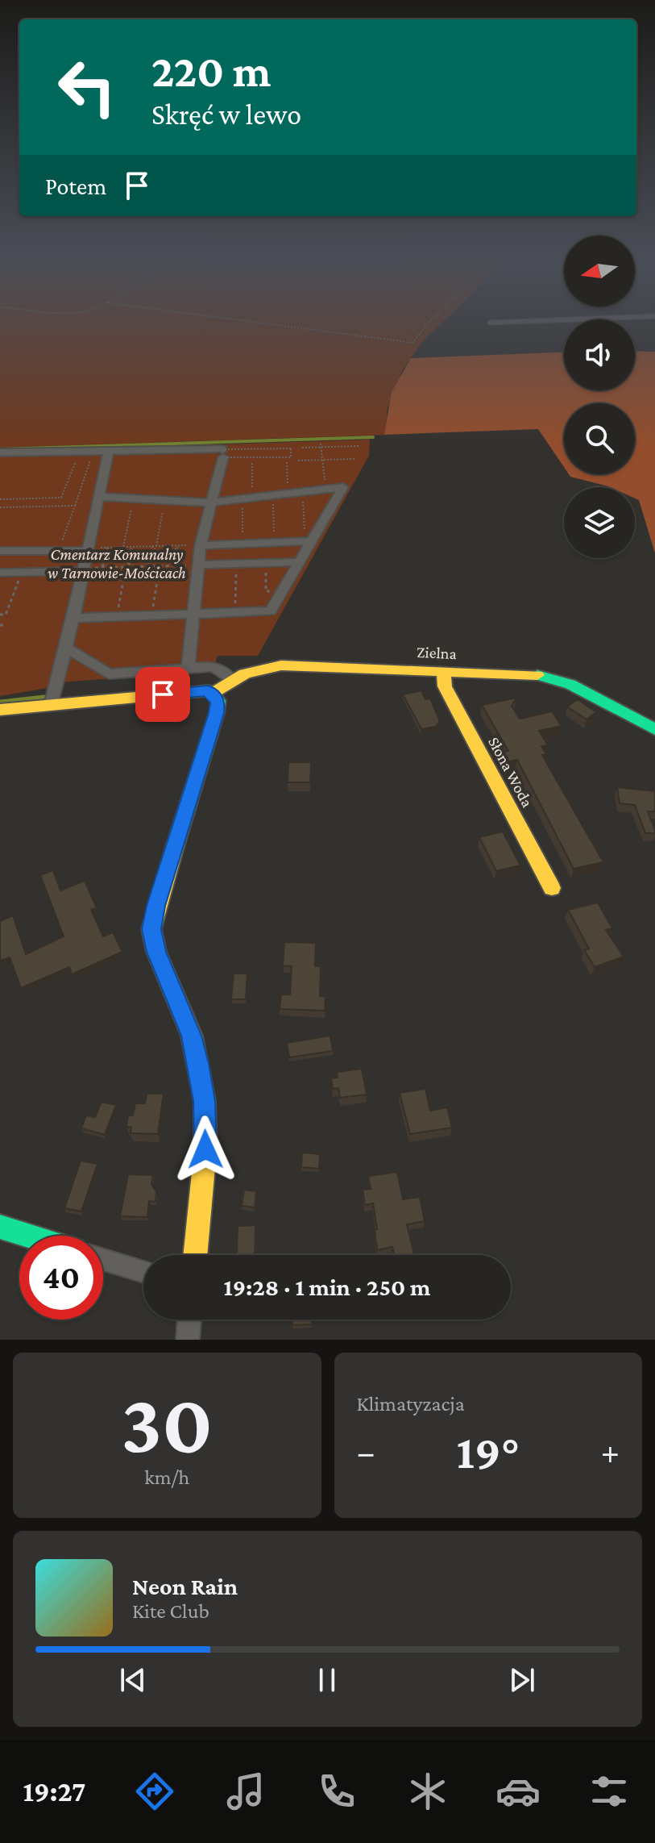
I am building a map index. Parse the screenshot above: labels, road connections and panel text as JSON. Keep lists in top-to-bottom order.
{
  "streets": {
    "street": ["Zielna", "Słona Woda"]
  },
  "crossings": [
    ["Zielna", "Słona Woda"]
  ],
  "parks": ["Cmentarz Komunalny w Tarnowie-Mościcach"],
  "north": "left",
  "page": {
    "turn": ["220 m", "Skręć w lewo"],
    "then": "Potem",
    "limit": "40",
    "trip": "19:28 · 1 min · 250 m",
    "tile": [
      ["30", "km/h"],
      "Klimatyzacja"
    ],
    "heat": ["−", "19°", "+"],
    "song": ["Neon Rain", "Kite Club"],
    "tabs": "19:27"
  }
}
